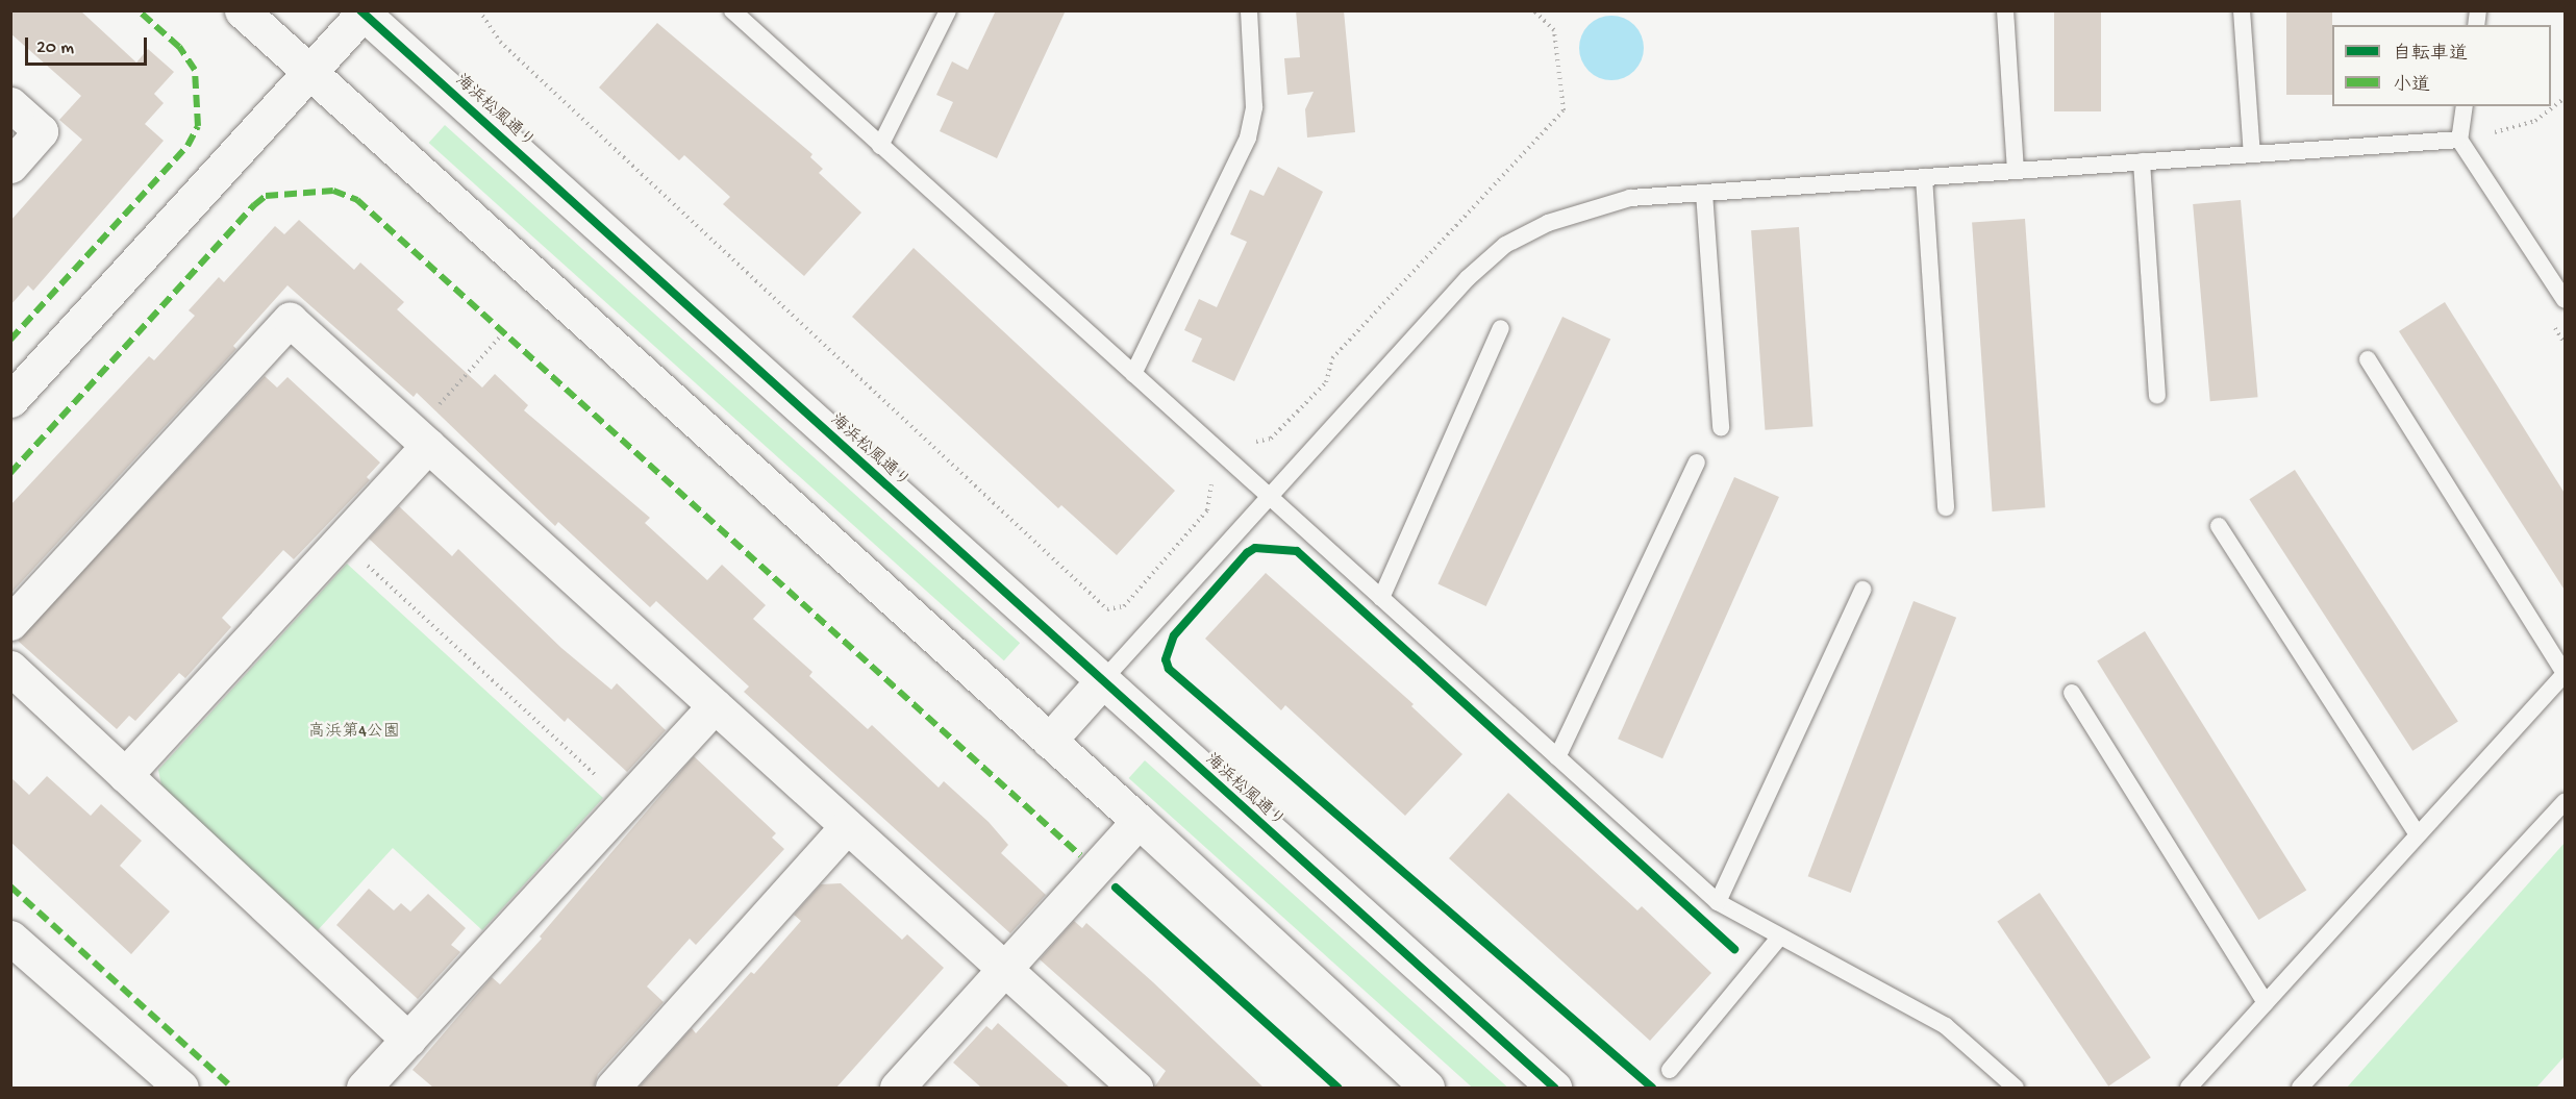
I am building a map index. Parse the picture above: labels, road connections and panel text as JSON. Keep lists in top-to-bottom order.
{
  "streets": {
    "street": ["海浜松風通り"]
  },
  "parks": ["高浜第4公園"],
  "legend": ["自転車道", "小道"],
  "scale_bar": "20 m"
}
